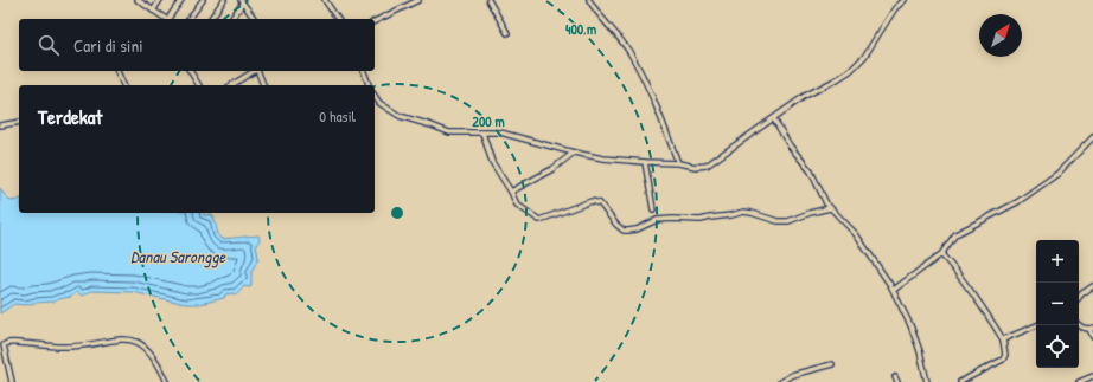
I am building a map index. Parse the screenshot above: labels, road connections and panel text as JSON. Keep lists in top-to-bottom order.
{
  "water": ["Danau Sarongge"],
  "north": "top right",
  "page": {
    "search": "Cari di sini",
    "heading": ["Terdekat", "0 hasil"],
    "map_buttons": ["+", "−"]
  },
  "rings": ["400 m", "200 m"]
}
